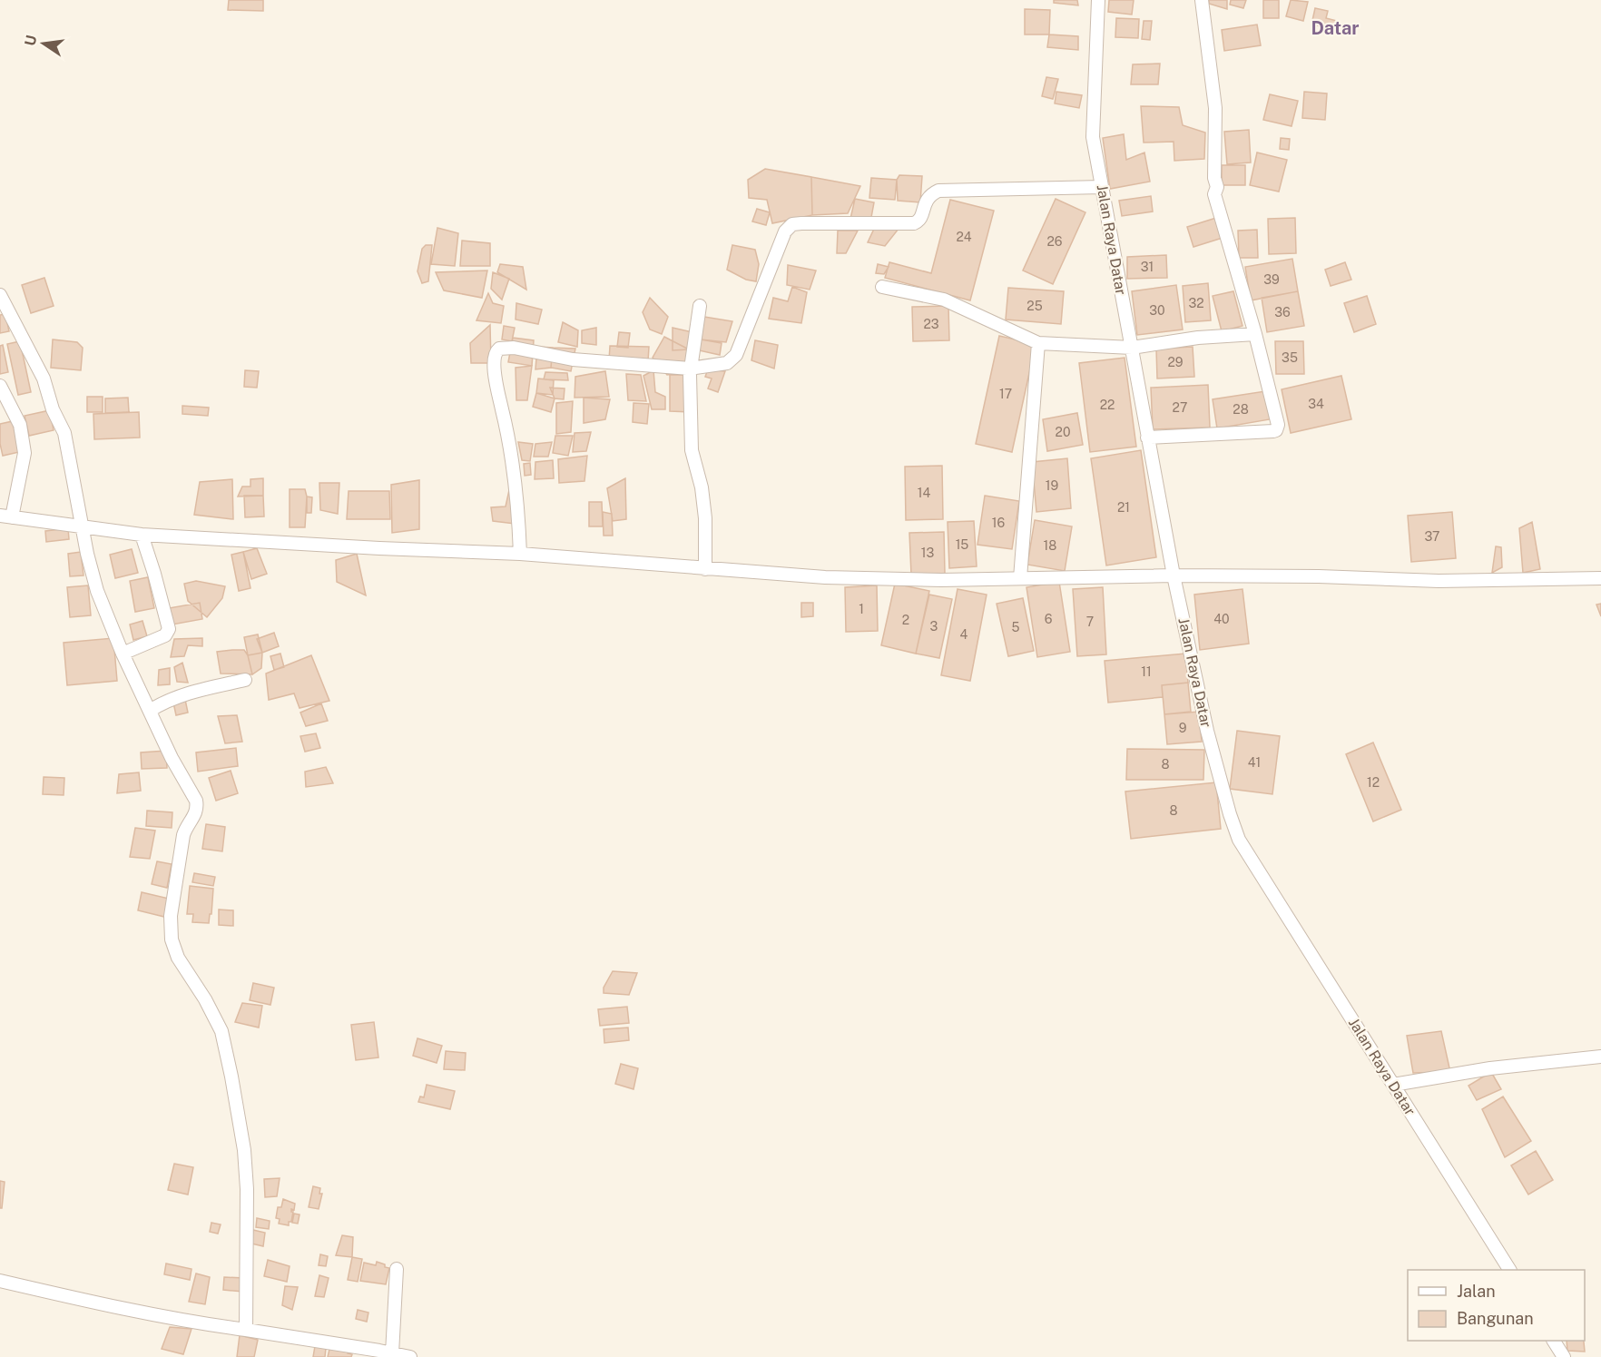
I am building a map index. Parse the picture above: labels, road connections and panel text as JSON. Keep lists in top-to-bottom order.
{
  "streets": {
    "street": ["Jalan Raya Datar"]
  },
  "districts": ["Datar"],
  "house_numbers": [
    "24",
    "26",
    "31",
    "39",
    "32",
    "25",
    "30",
    "36",
    "23",
    "35",
    "29",
    "17",
    "34",
    "22",
    "27",
    "28",
    "20",
    "19",
    "14",
    "21",
    "16",
    "37",
    "15",
    "18",
    "13",
    "1",
    "6",
    "40",
    "2",
    "7",
    "3",
    "5",
    "4",
    "11",
    "9",
    "41",
    "8",
    "12",
    "8"
  ],
  "legend": ["Jalan", "Bangunan"],
  "north": "left"
}
